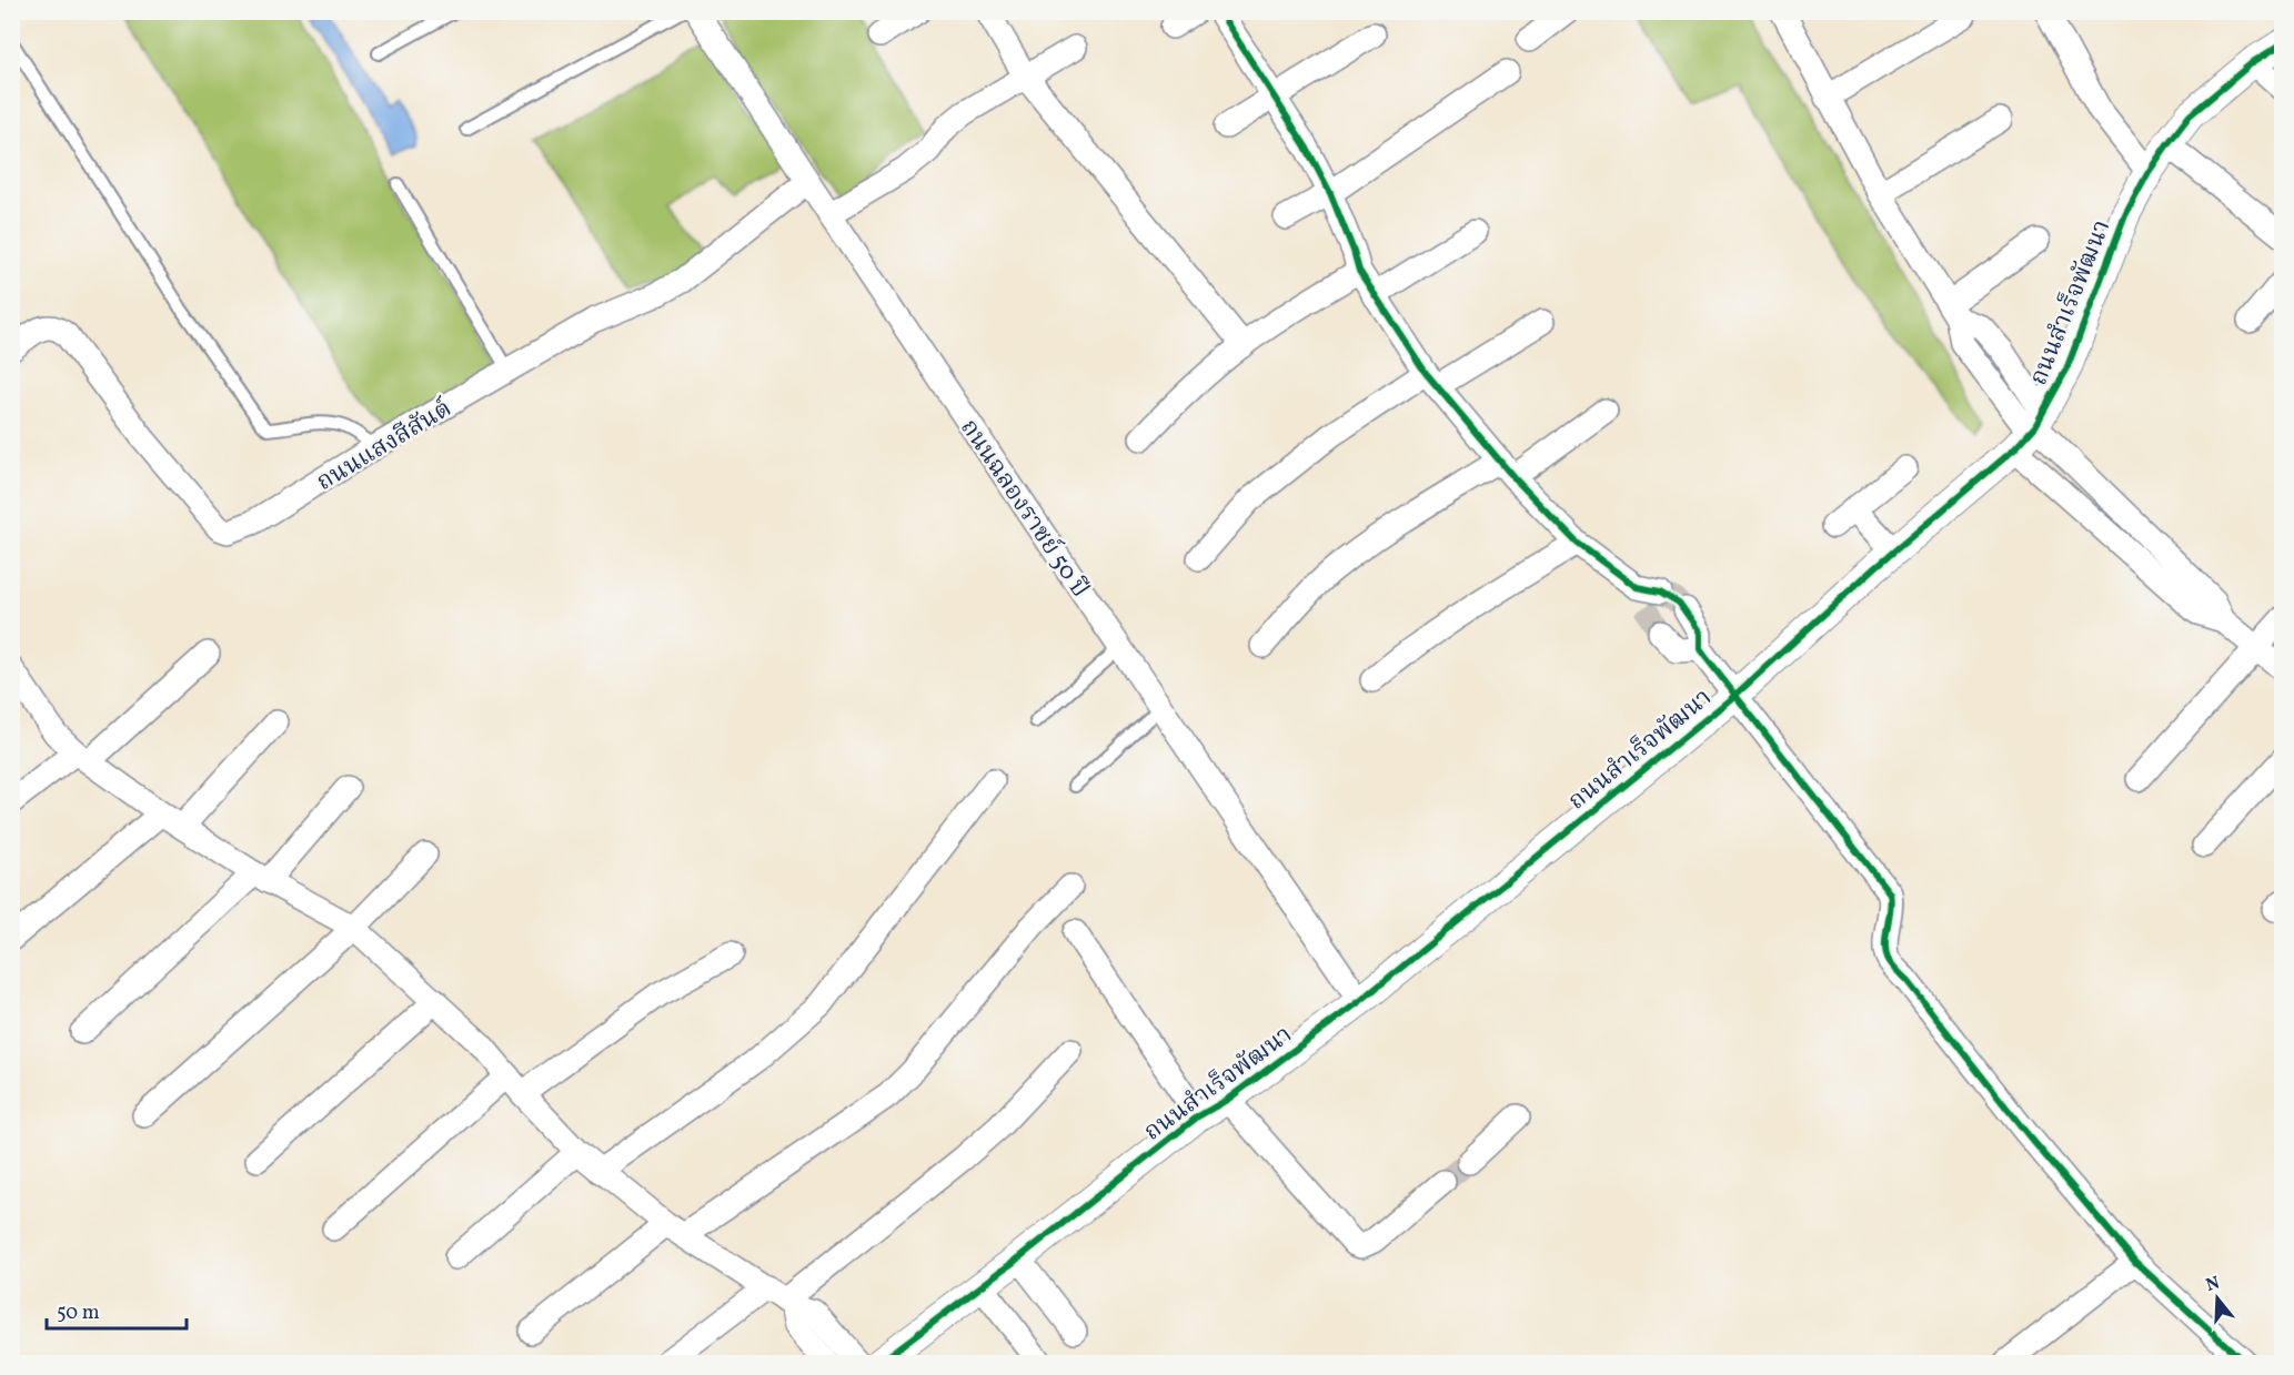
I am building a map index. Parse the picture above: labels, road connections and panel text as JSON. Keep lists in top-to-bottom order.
{
  "streets": {
    "street": ["ถนนสำเร็จพัฒนา", "ถนนแสงสีสันต์", "ถนนฉลองราชย์ 50 ปี"]
  },
  "crossings": [
    ["ถนนสำเร็จพัฒนา", "ถนนฉลองราชย์ 50 ปี"],
    ["ถนนแสงสีสันต์", "ถนนฉลองราชย์ 50 ปี"]
  ],
  "scale_bar": "50 m",
  "north": "top"
}
